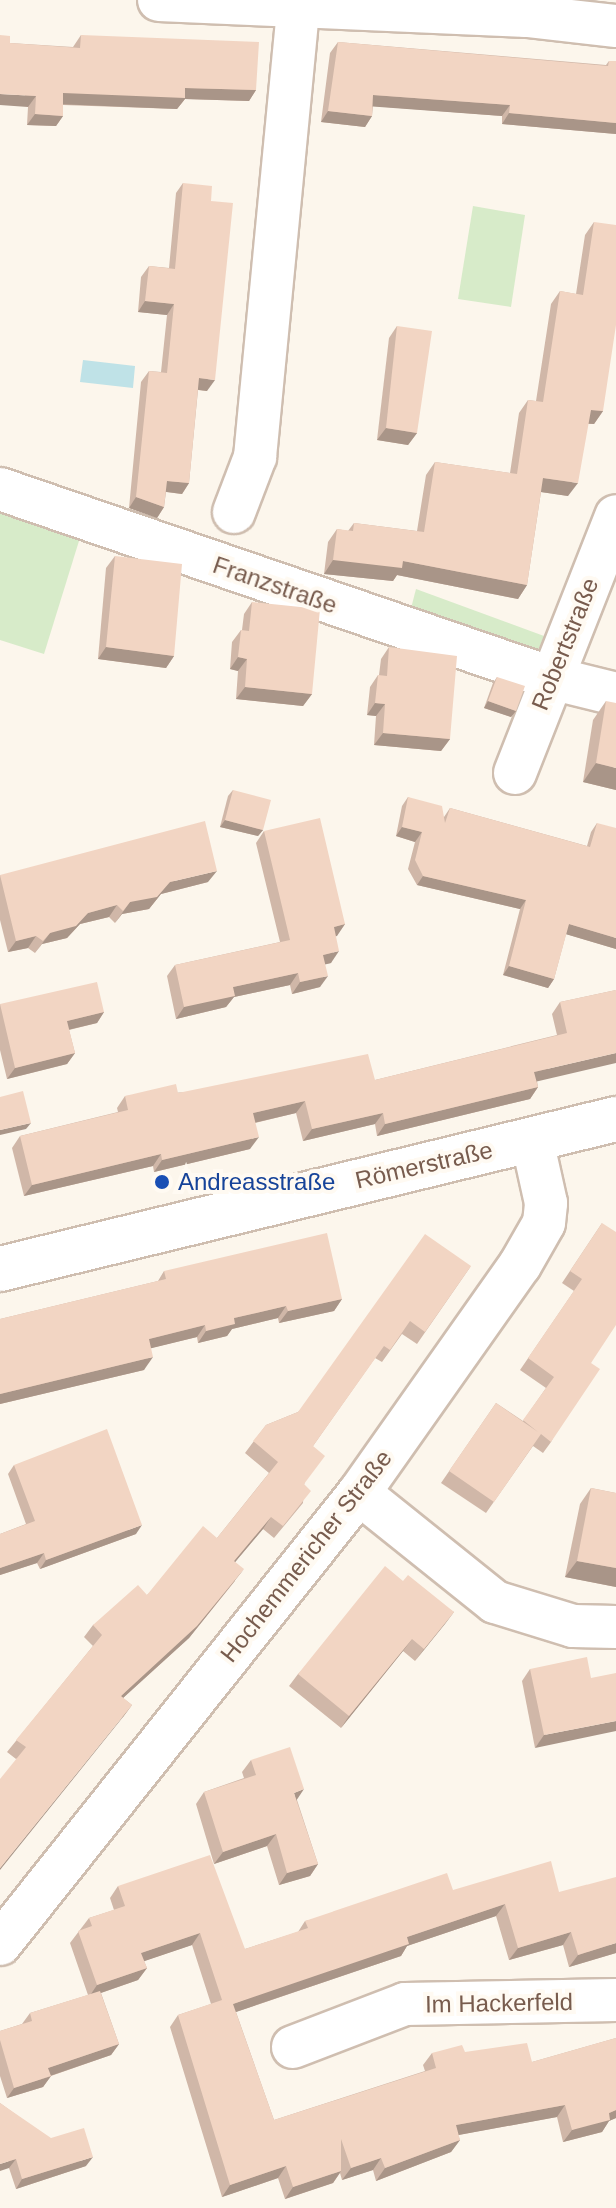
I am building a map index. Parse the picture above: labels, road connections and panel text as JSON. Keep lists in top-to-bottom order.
{
  "streets": {
    "street": [
      "Franzstraße",
      "Robertstraße",
      "Römerstraße",
      "Hochemmericher Straße",
      "Im Hackerfeld"
    ]
  },
  "crossings": [
    ["Franzstraße", "Robertstraße"],
    ["Römerstraße", "Hochemmericher Straße"]
  ],
  "places": ["Andreasstraße"]
}
